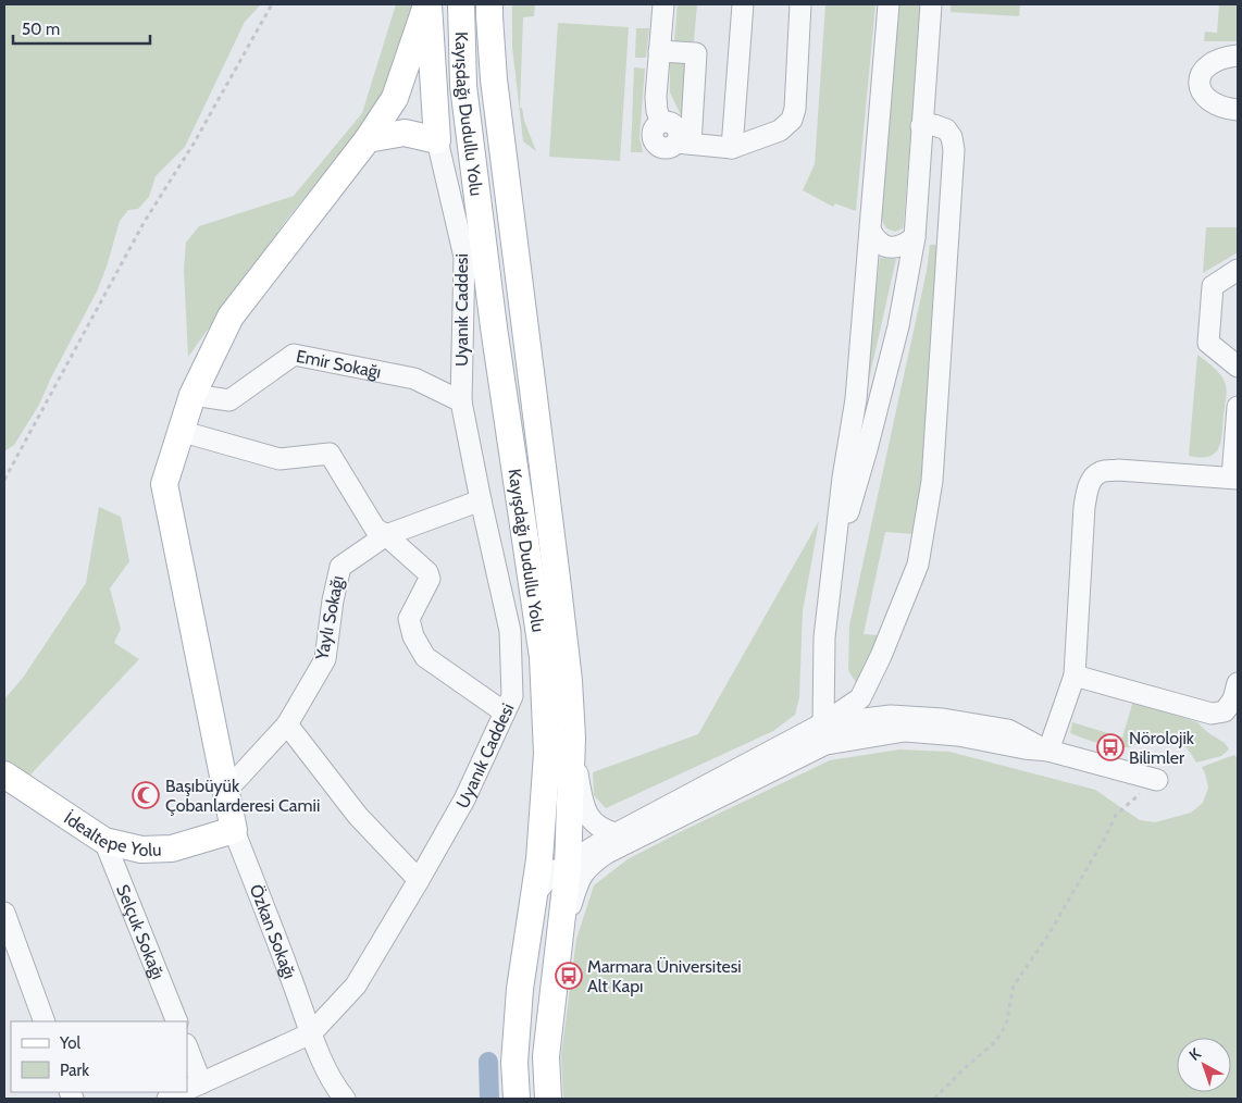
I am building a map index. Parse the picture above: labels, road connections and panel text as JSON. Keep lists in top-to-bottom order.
{
  "streets": {
    "main road": ["Kayışdağı Dudullu Yolu", "İdealtepe Yolu"],
    "street": [
      "Uyanık Caddesi",
      "Emir Sokağı",
      "Yaylı Sokağı",
      "Selçuk Sokağı",
      "Özkan Sokağı"
    ]
  },
  "crossings": [
    ["Uyanık Caddesi", "Emir Sokağı"],
    ["Uyanık Caddesi", "Yaylı Sokağı"],
    ["Uyanık Caddesi", "Özkan Sokağı"],
    ["İdealtepe Yolu", "Selçuk Sokağı"],
    ["İdealtepe Yolu", "Özkan Sokağı"]
  ],
  "places": {
    "bus stop": ["Nörolojik Bilimler", "Marmara Üniversitesi Alt Kapı"],
    "mosque": ["Başıbüyük Çobanlarderesi Camii"]
  },
  "legend": ["Yol", "Park"],
  "scale_bar": "50 m",
  "north": "top left"
}
